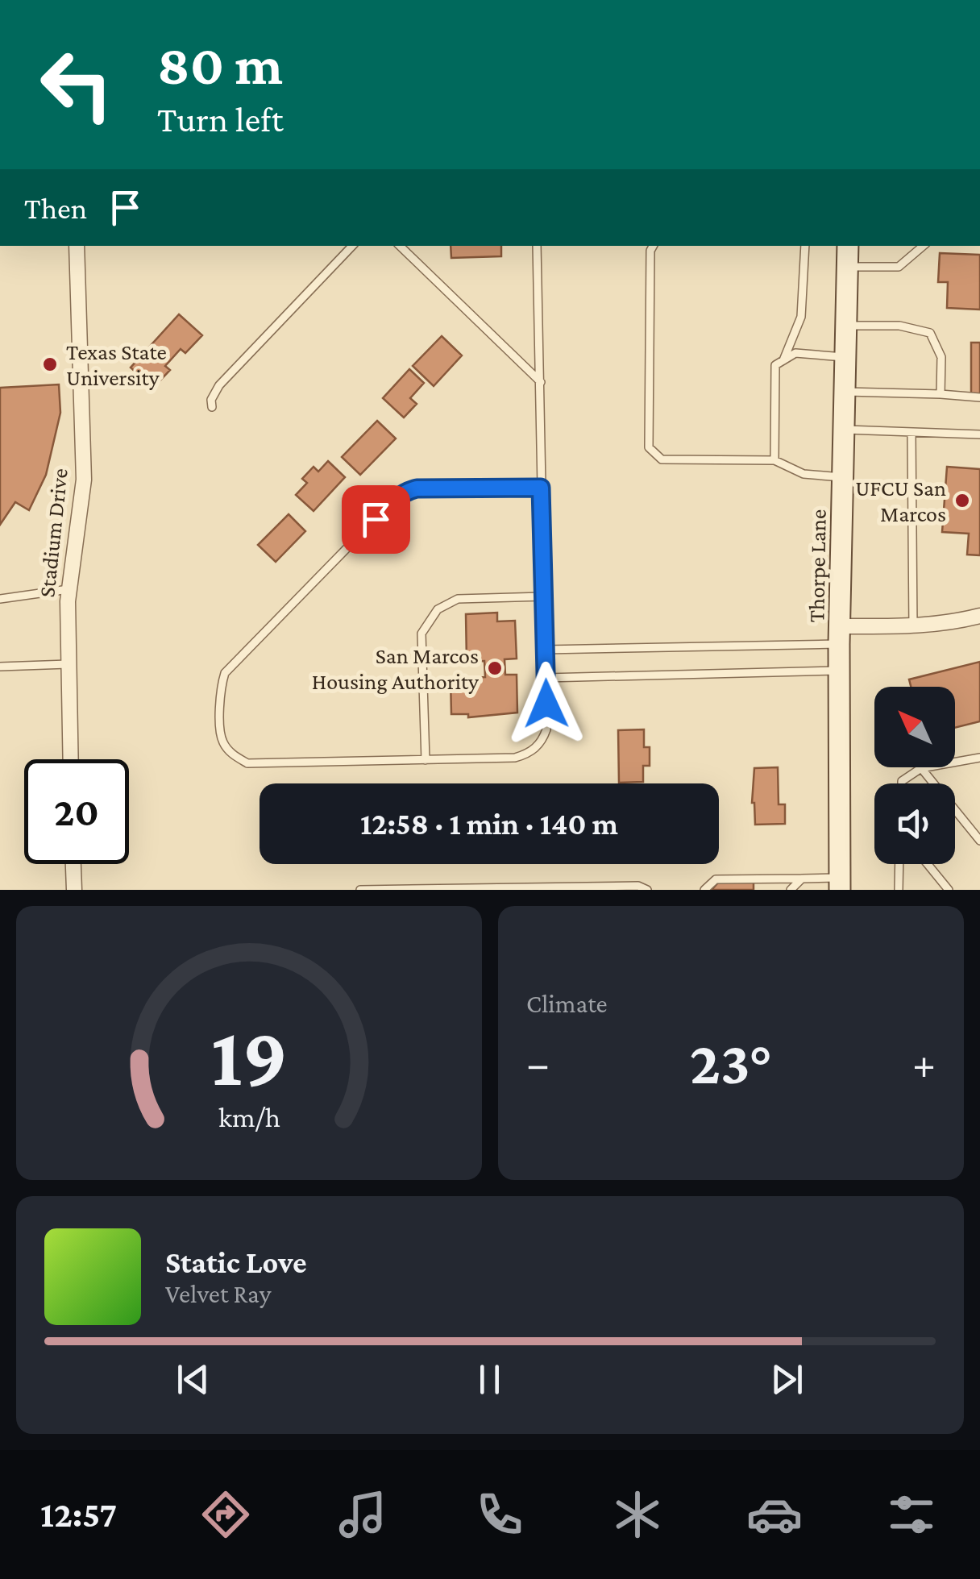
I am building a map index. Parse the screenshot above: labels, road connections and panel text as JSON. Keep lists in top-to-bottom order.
{
  "streets": {
    "street": ["Stadium Drive", "Thorpe Lane"]
  },
  "places": ["Texas State University", "UFCU San Marcos", "San Marcos Housing Authority"],
  "north": "top left",
  "page": {
    "turn": ["80 m", "Turn left"],
    "then": "Then",
    "limit": "20",
    "trip": "12:58 · 1 min · 140 m",
    "tile": "Climate",
    "heat": ["−", "23°", "+"],
    "song": ["Static Love", "Velvet Ray"],
    "tabs": "12:57",
    "gauge": ["19", "km/h"]
  }
}
